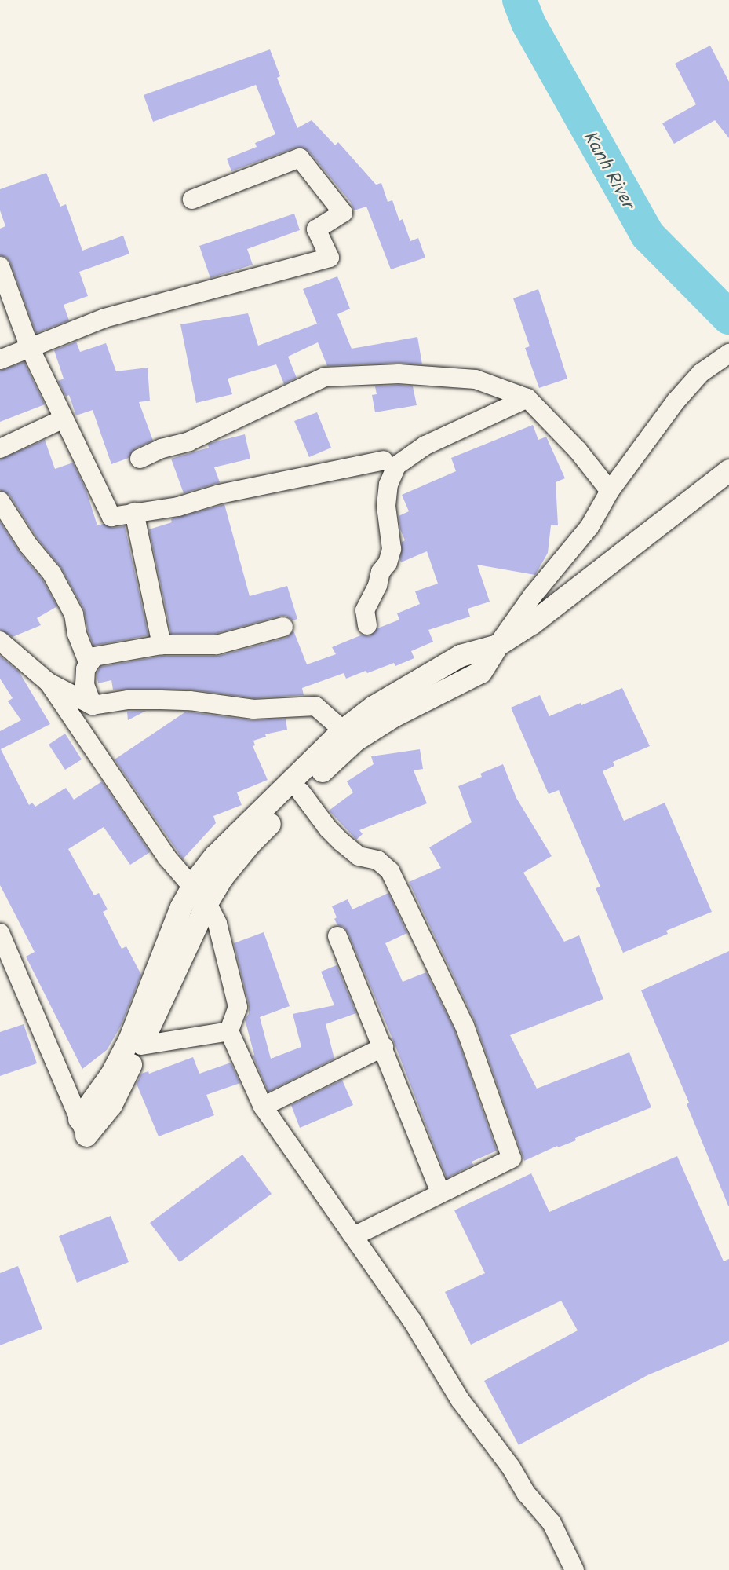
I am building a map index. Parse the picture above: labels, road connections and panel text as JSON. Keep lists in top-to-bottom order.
{
  "water": ["Kanh River"]
}
